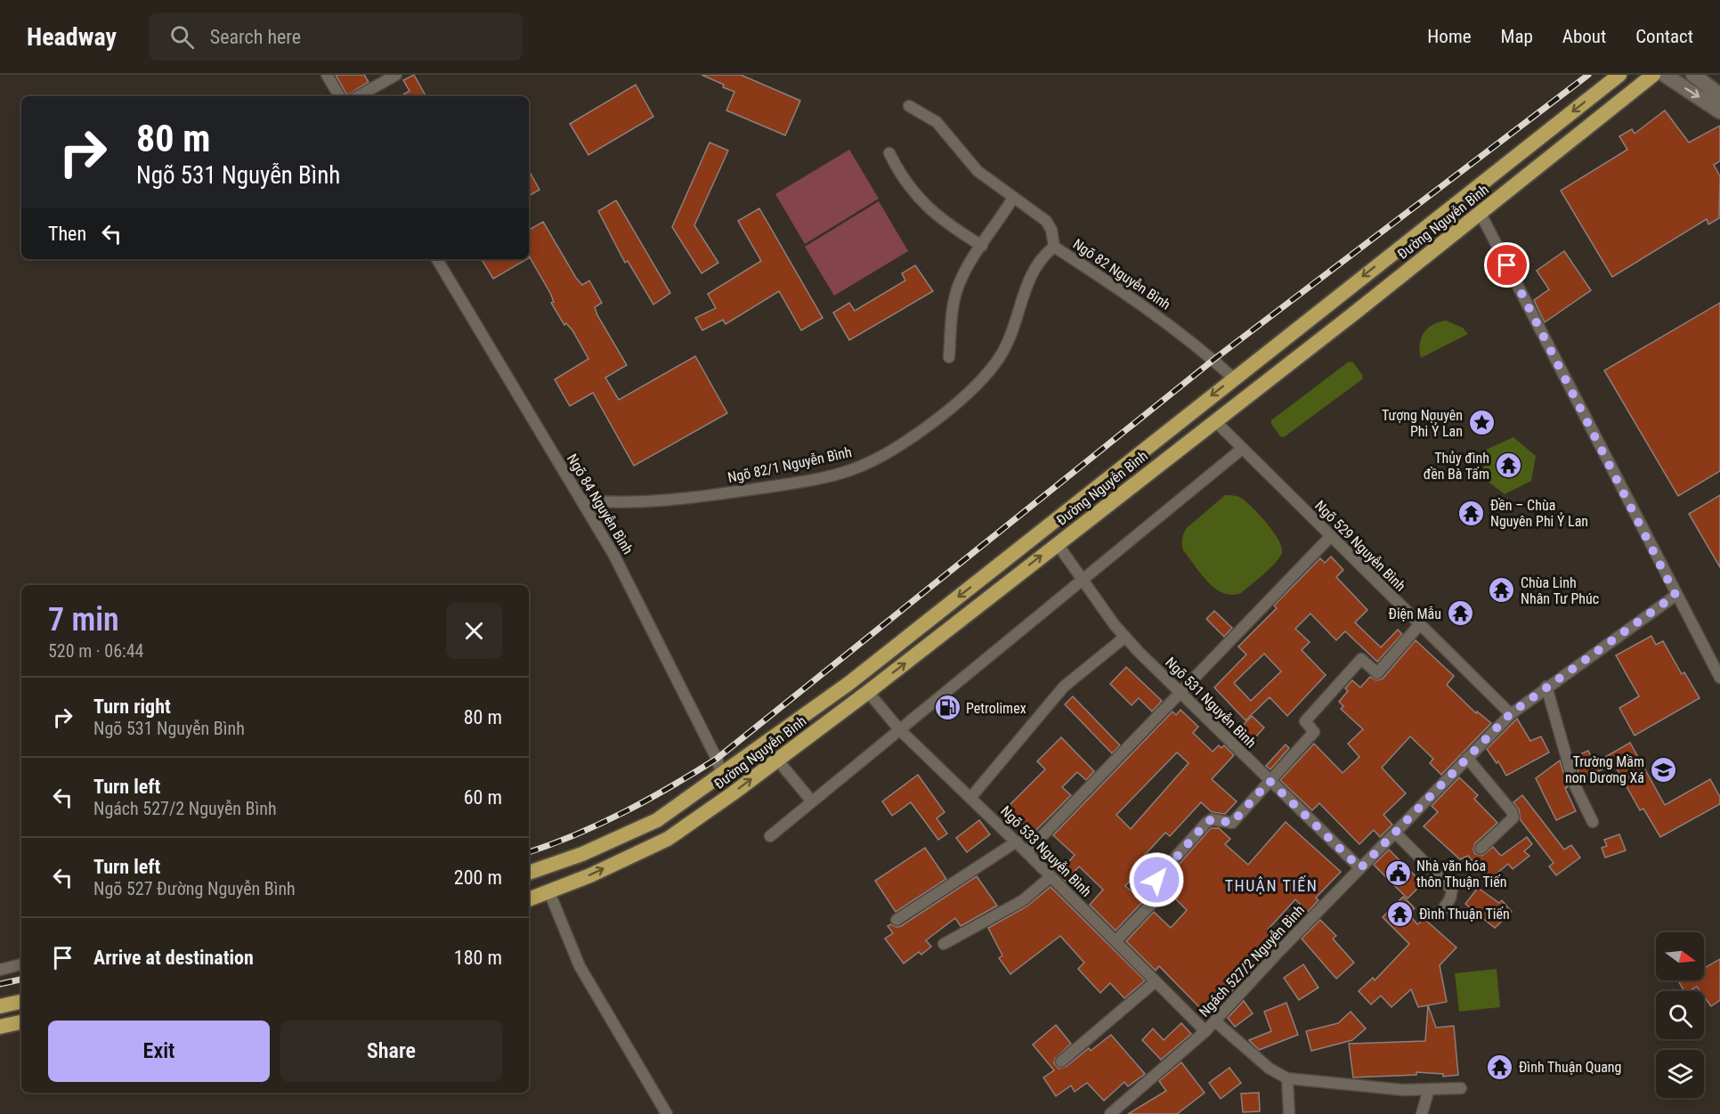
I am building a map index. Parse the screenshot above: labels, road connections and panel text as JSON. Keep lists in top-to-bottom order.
{
  "streets": {
    "highway": ["Đường Nguyễn Bình"],
    "street": [
      "Ngõ 82 Nguyễn Bình",
      "Ngõ 82/1 Nguyễn Bình",
      "Ngõ 84 Nguyễn Bình",
      "Ngõ 529 Nguyễn Bình",
      "Ngõ 531 Nguyễn Bình",
      "Ngõ 533 Nguyễn Bình",
      "Ngách 527/2 Nguyễn Bình"
    ]
  },
  "crossings": [
    ["Đường Nguyễn Bình", "Ngõ 82 Nguyễn Bình"],
    ["Đường Nguyễn Bình", "Ngõ 84 Nguyễn Bình"],
    ["Đường Nguyễn Bình", "Ngõ 529 Nguyễn Bình"],
    ["Đường Nguyễn Bình", "Ngõ 531 Nguyễn Bình"],
    ["Đường Nguyễn Bình", "Ngõ 533 Nguyễn Bình"],
    ["Ngõ 82 Nguyễn Bình", "Ngõ 82/1 Nguyễn Bình"],
    ["Ngõ 82/1 Nguyễn Bình", "Ngõ 84 Nguyễn Bình"],
    ["Ngõ 529 Nguyễn Bình", "Ngách 527/2 Nguyễn Bình"],
    ["Ngõ 531 Nguyễn Bình", "Ngách 527/2 Nguyễn Bình"],
    ["Ngõ 533 Nguyễn Bình", "Ngách 527/2 Nguyễn Bình"]
  ],
  "districts": ["THUẬN TIẾN"],
  "places": {
    "place": ["Tượng Nguyên Phi Ỷ Lan"],
    "temple": [
      "Thủy đình đền Bà Tấm",
      "Đền – Chùa Nguyên Phi Ỷ Lan",
      "Chùa Linh Nhân Tư Phúc",
      "Điện Mẫu",
      "Đình Thuận Tiến",
      "Đình Thuận Quang"
    ],
    "fuel station": ["Petrolimex"],
    "school or university": ["Trường Mầm non Dương Xá"],
    "public building": ["Nhà văn hóa thôn Thuận Tiến"]
  },
  "north": "right",
  "page": {
    "header": "Headway",
    "search": "Search here",
    "nav": [
      "Home",
      "Map",
      "About",
      "Contact"
    ],
    "turn": ["80 m", "Ngõ 531 Nguyễn Bình"],
    "then": "Then",
    "heading": ["7 min", "520 m · 06:44"],
    "list": [
      {
        "name": "Turn right",
        "note": "Ngõ 531 Nguyễn Bình",
        "value": "80 m"
      },
      {
        "name": "Turn left",
        "note": "Ngách 527/2 Nguyễn Bình",
        "value": "60 m"
      },
      {
        "name": "Turn left",
        "note": "Ngõ 527 Đường Nguyễn Bình",
        "value": "200 m"
      },
      {
        "name": "Arrive at destination",
        "value": "180 m"
      }
    ],
    "buttons": ["Exit", "Share"]
  }
}
